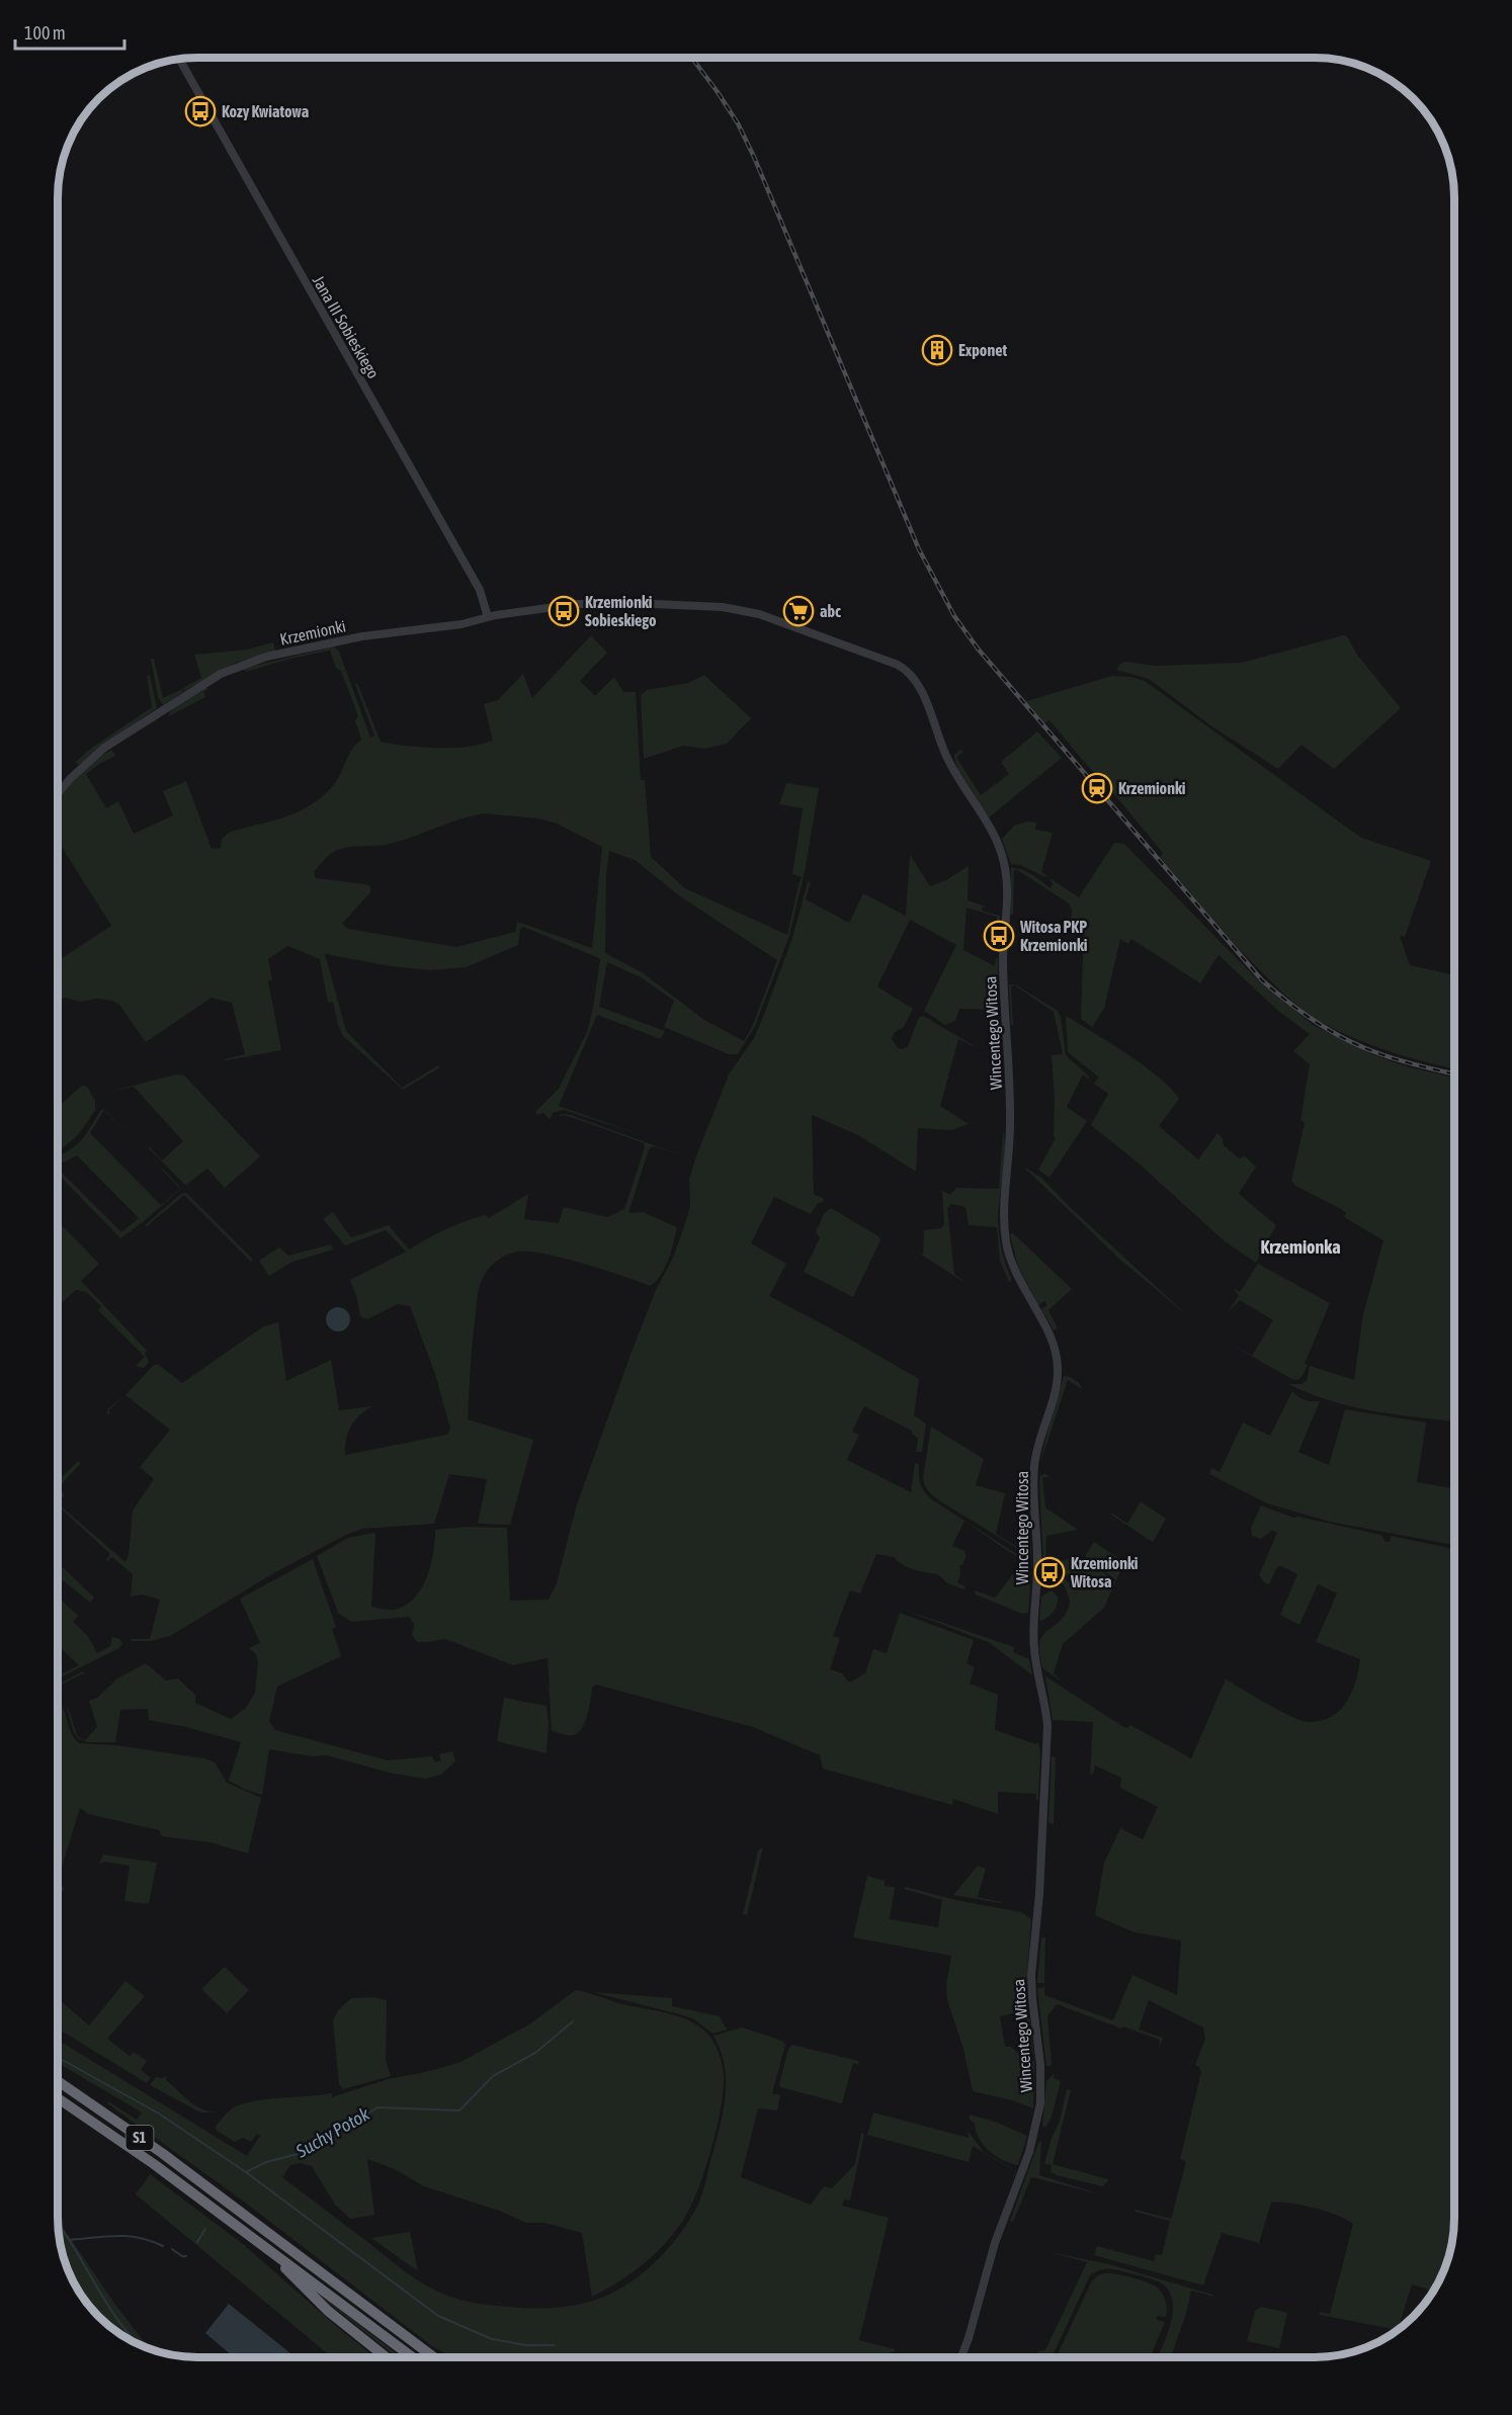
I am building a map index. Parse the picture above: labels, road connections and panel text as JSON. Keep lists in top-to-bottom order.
{
  "streets": {
    "highway": ["S1"],
    "street": ["Jana III Sobieskiego", "Krzemionki", "Wincentego Witosa"]
  },
  "crossings": [
    ["Jana III Sobieskiego", "Krzemionki"],
    ["Krzemionki", "Wincentego Witosa"]
  ],
  "districts": ["Krzemionka"],
  "water": ["Suchy Potok"],
  "places": {
    "bus stop": [
      "Kozy Kwiatowa",
      "Krzemionki Sobieskiego",
      "Witosa PKP Krzemionki",
      "Krzemionki Witosa"
    ],
    "building": ["Exponet"],
    "supermarket": ["abc"],
    "station": ["Krzemionki"]
  },
  "scale_bar": "100 m"
}
